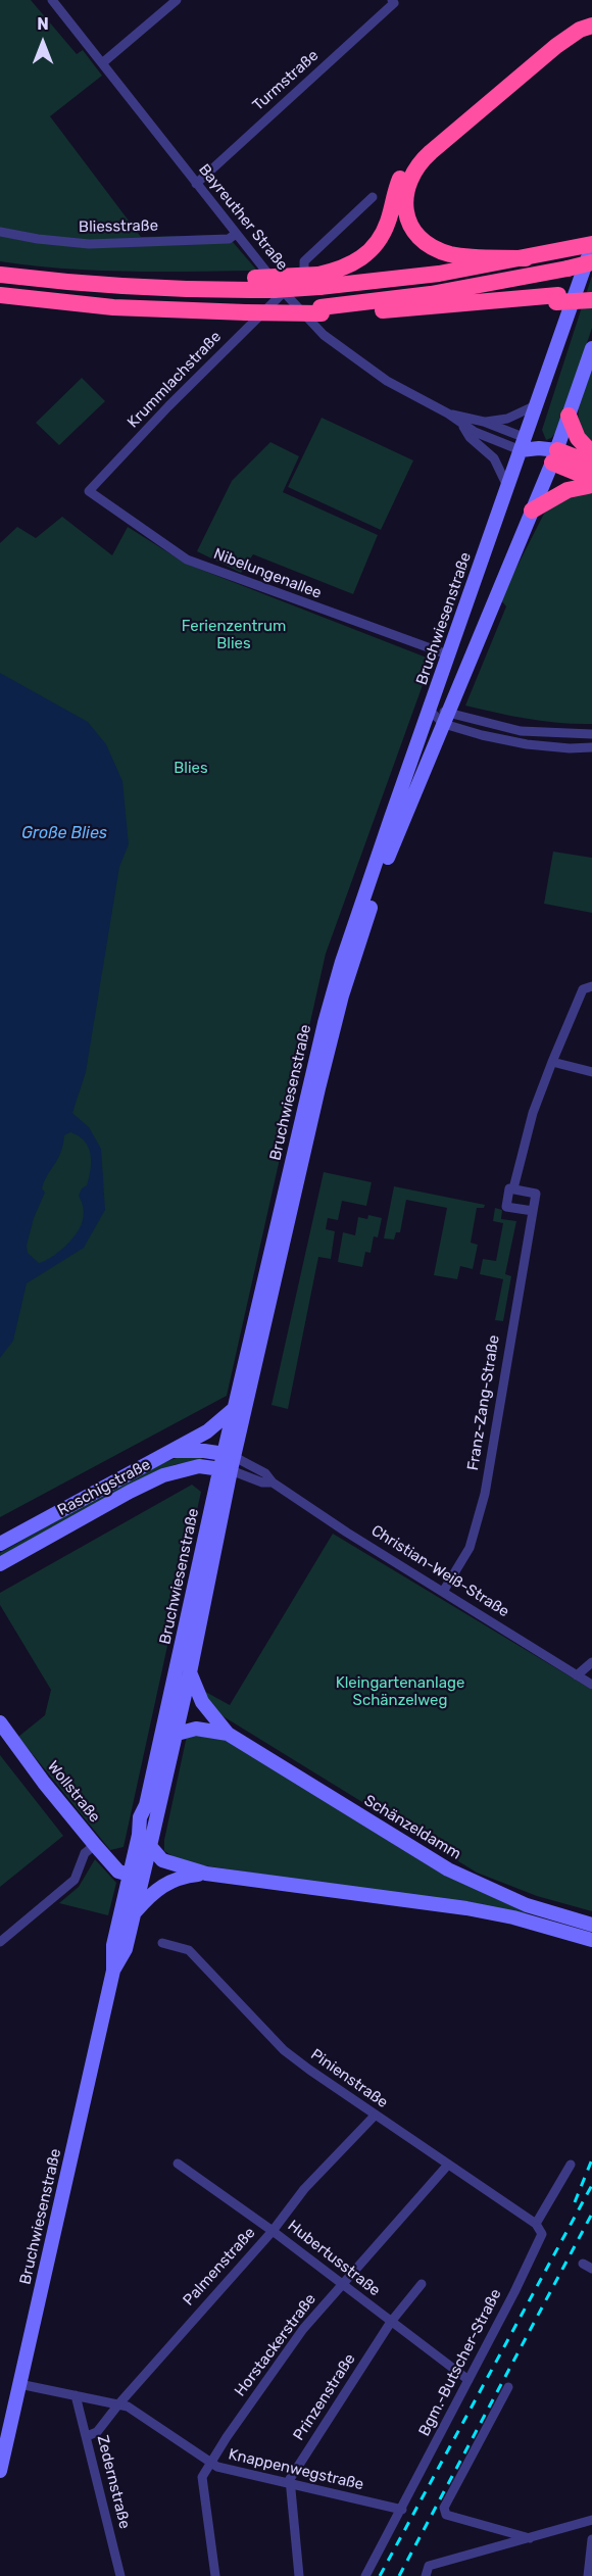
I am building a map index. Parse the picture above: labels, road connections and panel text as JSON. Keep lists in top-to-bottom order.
{
  "streets": {
    "main road": [
      "Bruchwiesenstraße",
      "Raschigstraße",
      "Wollstraße",
      "Schänzeldamm"
    ],
    "street": [
      "Turmstraße",
      "Bayreuther Straße",
      "Bliesstraße",
      "Krummlachstraße",
      "Nibelungenallee",
      "Franz-Zang-Straße",
      "Christian-Weiß-Straße",
      "Pinienstraße",
      "Hubertusstraße",
      "Palmenstraße",
      "Horstackerstraße",
      "Bgm.-Butscher-Straße",
      "Prinzenstraße",
      "Knappenwegstraße",
      "Zedernstraße"
    ]
  },
  "crossings": [
    ["Turmstraße", "Bayreuther Straße"],
    ["Bayreuther Straße", "Bliesstraße"],
    ["Bayreuther Straße", "Krummlachstraße"],
    ["Bayreuther Straße", "Bruchwiesenstraße"],
    ["Krummlachstraße", "Nibelungenallee"],
    ["Nibelungenallee", "Bruchwiesenstraße"],
    ["Bruchwiesenstraße", "Raschigstraße"],
    ["Bruchwiesenstraße", "Christian-Weiß-Straße"],
    ["Bruchwiesenstraße", "Wollstraße"],
    ["Bruchwiesenstraße", "Schänzeldamm"],
    ["Bruchwiesenstraße", "Knappenwegstraße"],
    ["Franz-Zang-Straße", "Christian-Weiß-Straße"],
    ["Raschigstraße", "Christian-Weiß-Straße"],
    ["Pinienstraße", "Palmenstraße"],
    ["Pinienstraße", "Horstackerstraße"],
    ["Pinienstraße", "Bgm.-Butscher-Straße"],
    ["Hubertusstraße", "Palmenstraße"],
    ["Hubertusstraße", "Horstackerstraße"],
    ["Hubertusstraße", "Bgm.-Butscher-Straße"],
    ["Hubertusstraße", "Prinzenstraße"],
    ["Palmenstraße", "Knappenwegstraße"],
    ["Palmenstraße", "Zedernstraße"],
    ["Horstackerstraße", "Knappenwegstraße"],
    ["Bgm.-Butscher-Straße", "Knappenwegstraße"],
    ["Prinzenstraße", "Knappenwegstraße"],
    ["Knappenwegstraße", "Zedernstraße"]
  ],
  "water": ["Große Blies"],
  "parks": ["Ferienzentrum Blies", "Blies", "Kleingartenanlage Schänzelweg"],
  "north": "top"
}
